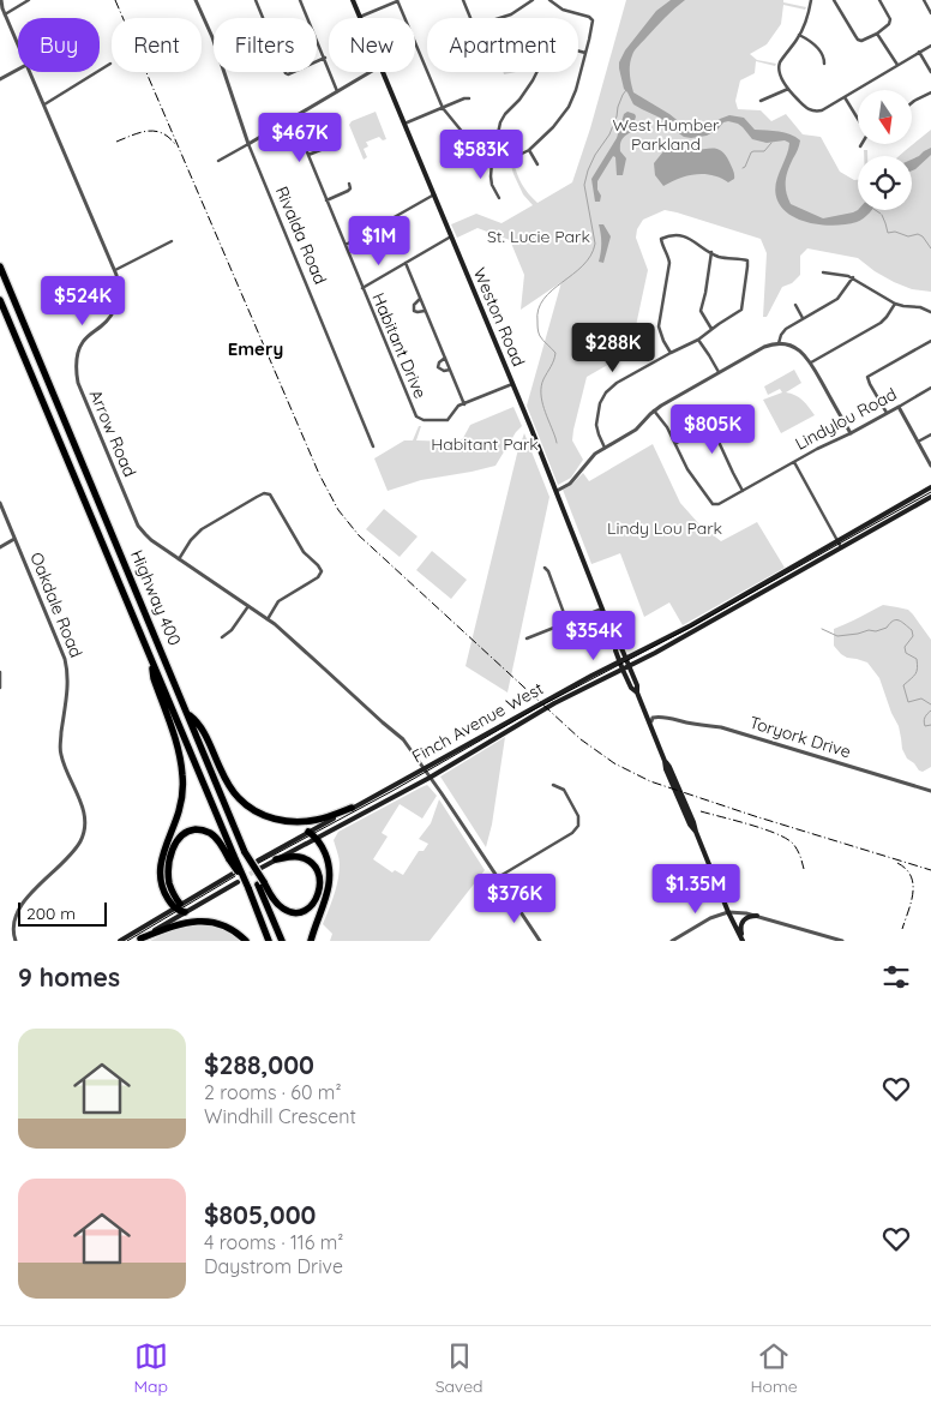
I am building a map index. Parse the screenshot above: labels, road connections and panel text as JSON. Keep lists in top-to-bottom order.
{
  "streets": {
    "highway": ["Highway 400"],
    "main road": ["Weston Road", "Finch Avenue West"],
    "street": [
      "Rivalda Road",
      "Habitant Drive",
      "Lindylou Road",
      "Arrow Road",
      "Oakdale Road",
      "Toryork Drive"
    ]
  },
  "crossings": [
    ["Weston Road", "Habitant Drive"],
    ["Weston Road", "Finch Avenue West"],
    ["Weston Road", "Toryork Drive"],
    ["Arrow Road", "Finch Avenue West"]
  ],
  "districts": ["Emery"],
  "parks": [
    "West Humber Parkland",
    "St. Lucie Park",
    "Habitant Park",
    "Lindy Lou Park"
  ],
  "scale_bar": "200 m",
  "north": "bottom",
  "page": {
    "chip": [
      "Buy",
      "Rent",
      "Filters",
      "New",
      "Apartment"
    ],
    "price": [
      "$467K",
      "$583K",
      "$1M",
      "$524K",
      "$288K",
      "$805K",
      "$354K",
      "$1.35M",
      "$376K"
    ],
    "scale": "200 m",
    "heading": "9 homes",
    "list": [
      {
        "name": "$288,000",
        "note": "2 rooms · 60 m² · Windhill Crescent"
      },
      {
        "name": "$805,000",
        "note": "4 rooms · 116 m² · Daystrom Drive"
      }
    ],
    "tabs": ["Map", "Saved", "Home"]
  }
}
